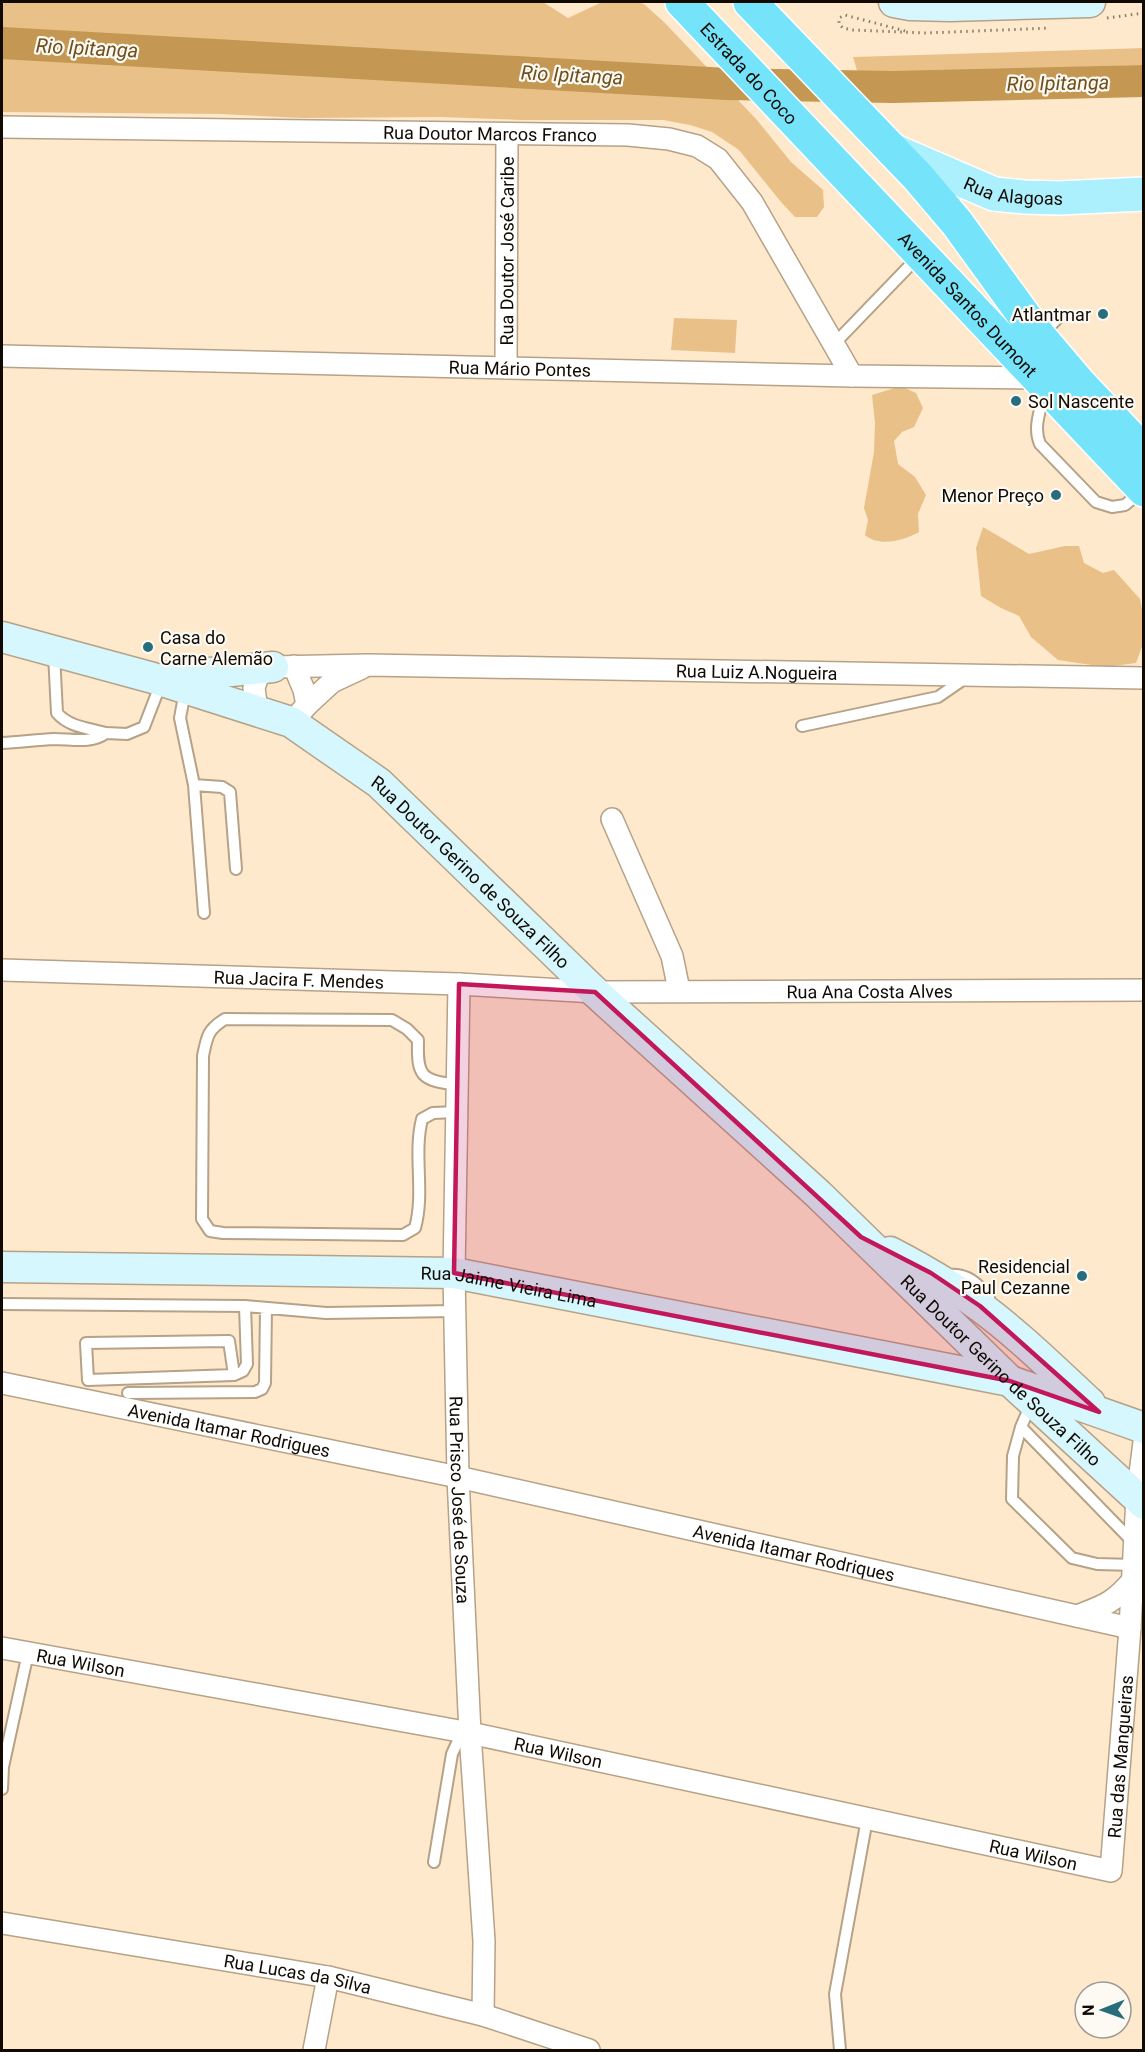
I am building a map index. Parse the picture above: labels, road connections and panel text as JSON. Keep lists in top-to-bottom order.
{
  "streets": {
    "highway": ["Estrada do Coco", "Avenida Santos Dumont"],
    "main road": ["Rua Alagoas", "Rua Doutor Gerino de Souza Filho", "Rua Jaime Vieira Lima"],
    "street": [
      "Rua Doutor Marcos Franco",
      "Rua Doutor José Caribe",
      "Rua Mário Pontes",
      "Rua Luiz A.Nogueira",
      "Rua Jacira F. Mendes",
      "Rua Ana Costa Alves",
      "Avenida Itamar Rodrigues",
      "Rua Prisco José de Souza",
      "Avenida Itamar Rodriques",
      "Rua Wilson",
      "Rua das Mangueiras",
      "Rua Lucas da Silva"
    ]
  },
  "crossings": [
    ["Estrada do Coco", "Avenida Santos Dumont"],
    ["Rua Doutor Marcos Franco", "Rua Doutor José Caribe"],
    ["Rua Doutor Marcos Franco", "Rua Mário Pontes"],
    ["Rua Alagoas", "Avenida Santos Dumont"],
    ["Rua Doutor José Caribe", "Rua Mário Pontes"],
    ["Avenida Santos Dumont", "Rua Mário Pontes"],
    ["Rua Luiz A.Nogueira", "Rua Doutor Gerino de Souza Filho"],
    ["Rua Doutor Gerino de Souza Filho", "Rua Jacira F. Mendes"],
    ["Rua Doutor Gerino de Souza Filho", "Rua Ana Costa Alves"],
    ["Rua Doutor Gerino de Souza Filho", "Rua Jaime Vieira Lima"],
    ["Rua Doutor Gerino de Souza Filho", "Rua das Mangueiras"],
    ["Rua Jacira F. Mendes", "Rua Ana Costa Alves"],
    ["Rua Jacira F. Mendes", "Rua Prisco José de Souza"],
    ["Rua Jaime Vieira Lima", "Rua Prisco José de Souza"],
    ["Avenida Itamar Rodrigues", "Rua Prisco José de Souza"],
    ["Avenida Itamar Rodrigues", "Avenida Itamar Rodriques"],
    ["Rua Prisco José de Souza", "Avenida Itamar Rodriques"],
    ["Rua Prisco José de Souza", "Rua Wilson"],
    ["Rua Prisco José de Souza", "Rua Lucas da Silva"],
    ["Avenida Itamar Rodriques", "Rua das Mangueiras"],
    ["Rua Wilson", "Rua das Mangueiras"]
  ],
  "water": ["Rio Ipitanga"],
  "places": [
    "Atlantmar",
    "Sol Nascente",
    "Menor Preço",
    "Casa do Carne Alemão",
    "Residencial Paul Cezanne"
  ],
  "north": "left"
}
